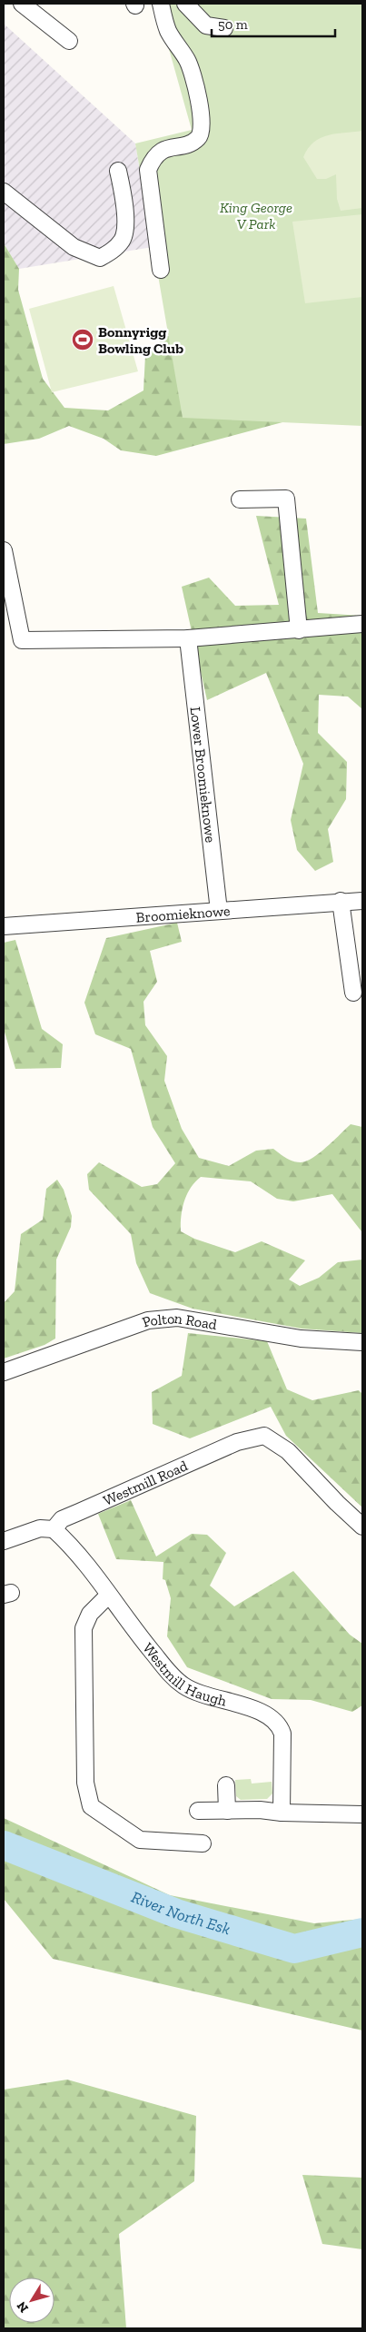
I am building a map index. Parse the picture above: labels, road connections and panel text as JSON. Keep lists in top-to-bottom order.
{
  "streets": {
    "street": [
      "Lower Broomieknowe",
      "Broomieknowe",
      "Polton Road",
      "Westmill Road",
      "Westmill Haugh"
    ]
  },
  "crossings": [
    ["Lower Broomieknowe", "Broomieknowe"],
    ["Westmill Road", "Westmill Haugh"]
  ],
  "water": ["River North Esk"],
  "parks": ["King George V Park"],
  "places": {
    "sports": ["Bonnyrigg Bowling Club"]
  },
  "scale_bar": "50 m",
  "north": "bottom left"
}
